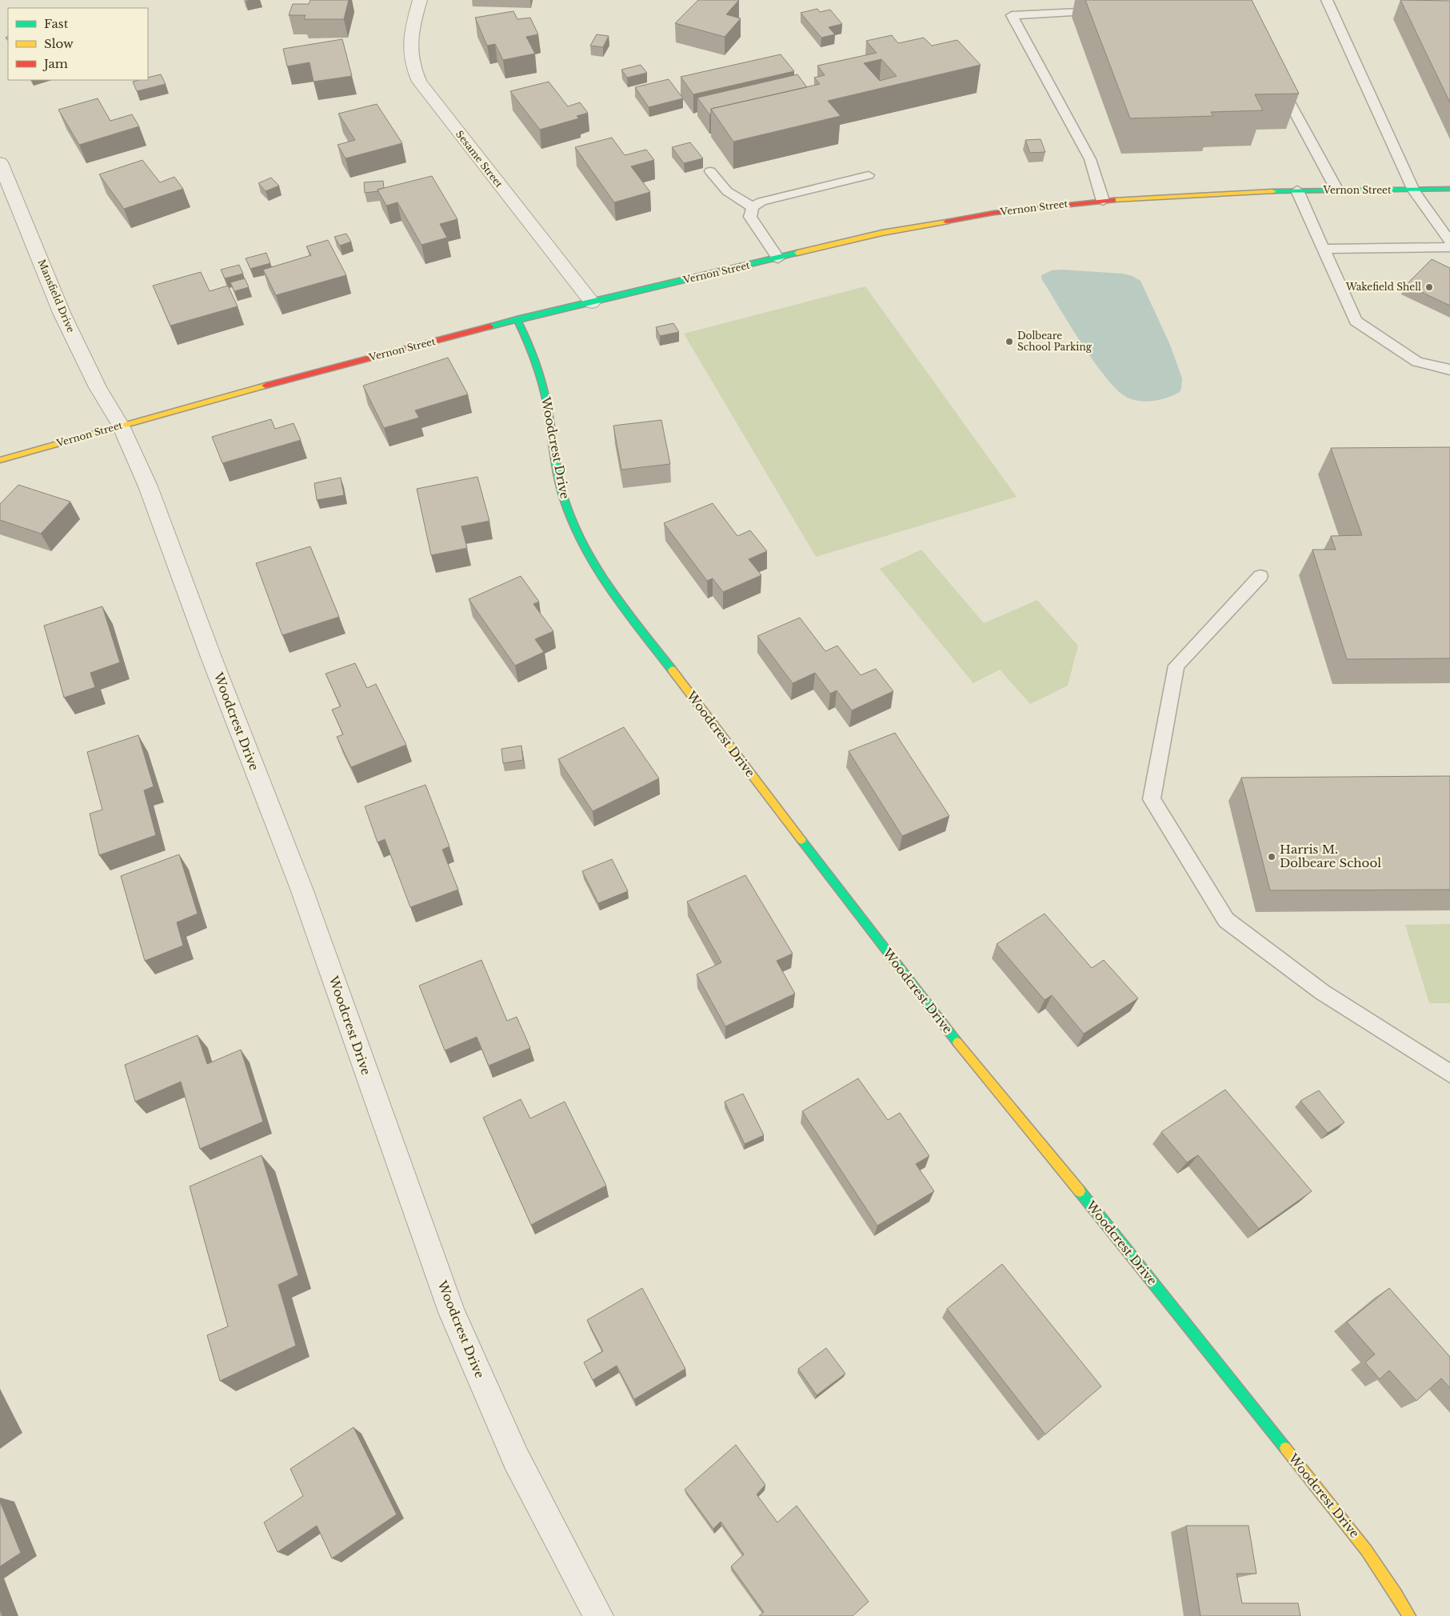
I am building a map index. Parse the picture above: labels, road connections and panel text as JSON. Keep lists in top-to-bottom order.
{
  "streets": {
    "main road": ["Vernon Street", "Woodcrest Drive"],
    "street": ["Sesame Street", "Mansfield Drive"]
  },
  "crossings": [
    ["Sesame Street", "Vernon Street"],
    ["Vernon Street", "Mansfield Drive"],
    ["Vernon Street", "Woodcrest Drive"],
    ["Mansfield Drive", "Woodcrest Drive"]
  ],
  "places": ["Wakefield Shell", "Dolbeare School Parking", "Harris M. Dolbeare School"],
  "legend": ["Fast", "Slow", "Jam"]
}
